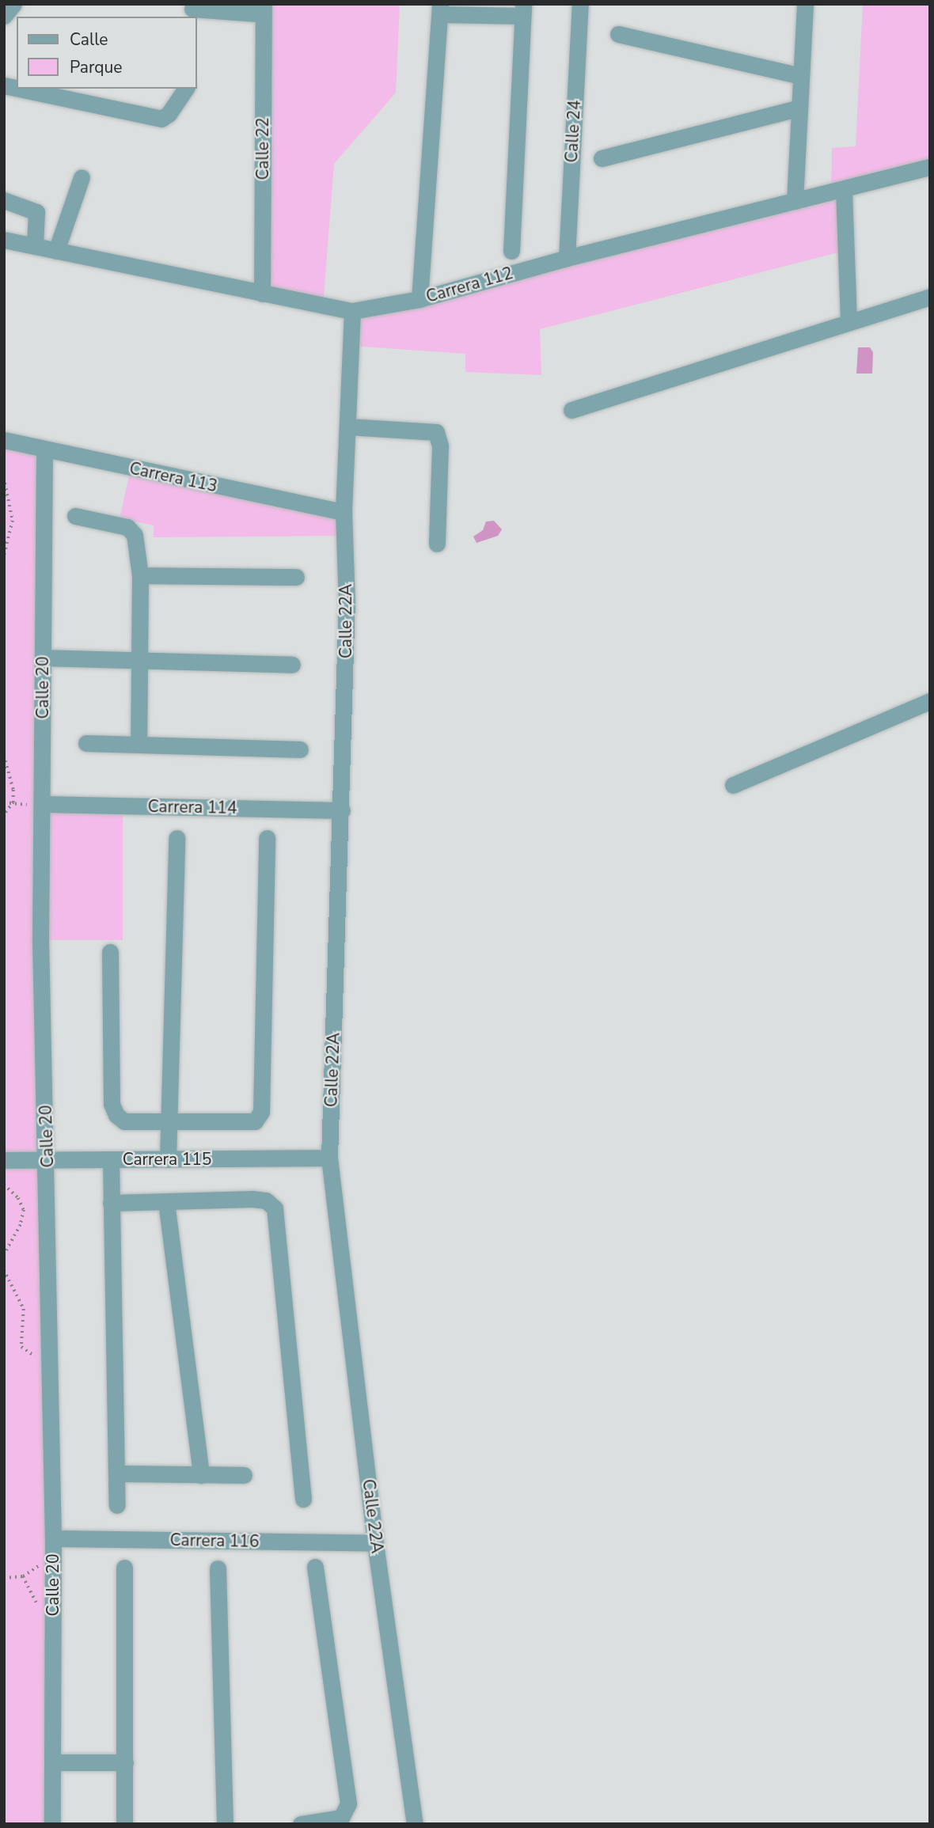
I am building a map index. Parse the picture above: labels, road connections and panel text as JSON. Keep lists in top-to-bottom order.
{
  "streets": {
    "street": [
      "Calle 24",
      "Calle 22",
      "Carrera 112",
      "Carrera 113",
      "Calle 22A",
      "Calle 20",
      "Carrera 114",
      "Carrera 115",
      "Carrera 116"
    ]
  },
  "crossings": [
    ["Calle 24", "Carrera 112"],
    ["Calle 22", "Carrera 112"],
    ["Carrera 112", "Calle 22A"],
    ["Carrera 113", "Calle 22A"],
    ["Carrera 113", "Calle 20"],
    ["Calle 22A", "Carrera 114"],
    ["Calle 22A", "Carrera 115"],
    ["Calle 22A", "Carrera 116"],
    ["Calle 20", "Carrera 114"],
    ["Calle 20", "Carrera 115"],
    ["Calle 20", "Carrera 116"]
  ],
  "legend": ["Calle", "Parque"]
}
